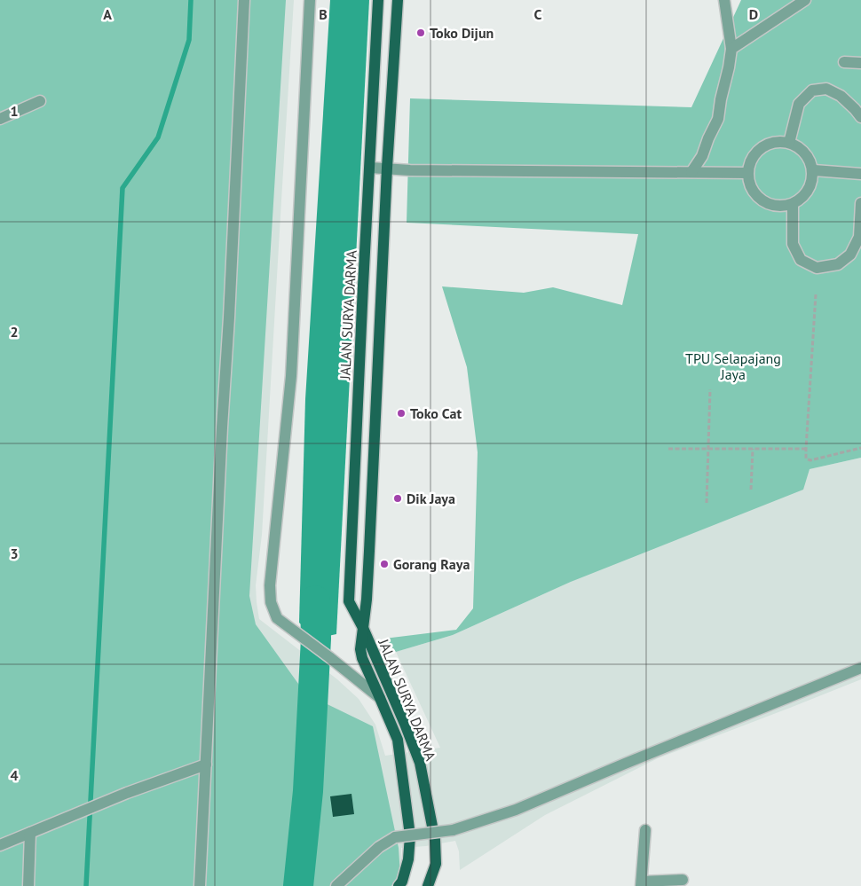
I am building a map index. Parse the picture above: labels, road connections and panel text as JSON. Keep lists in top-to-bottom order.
{
  "streets": {
    "main road": ["JALAN SURYA DARMA"]
  },
  "parks": ["TPU Selapajang Jaya"],
  "places": [
    "Toko Dijun",
    "Toko Cat",
    "Dik Jaya",
    "Gorang Raya"
  ],
  "grid": {
    "columns": [
      "A",
      "B",
      "C",
      "D"
    ],
    "rows": [
      "1",
      "2",
      "3",
      "4"
    ]
  }
}
